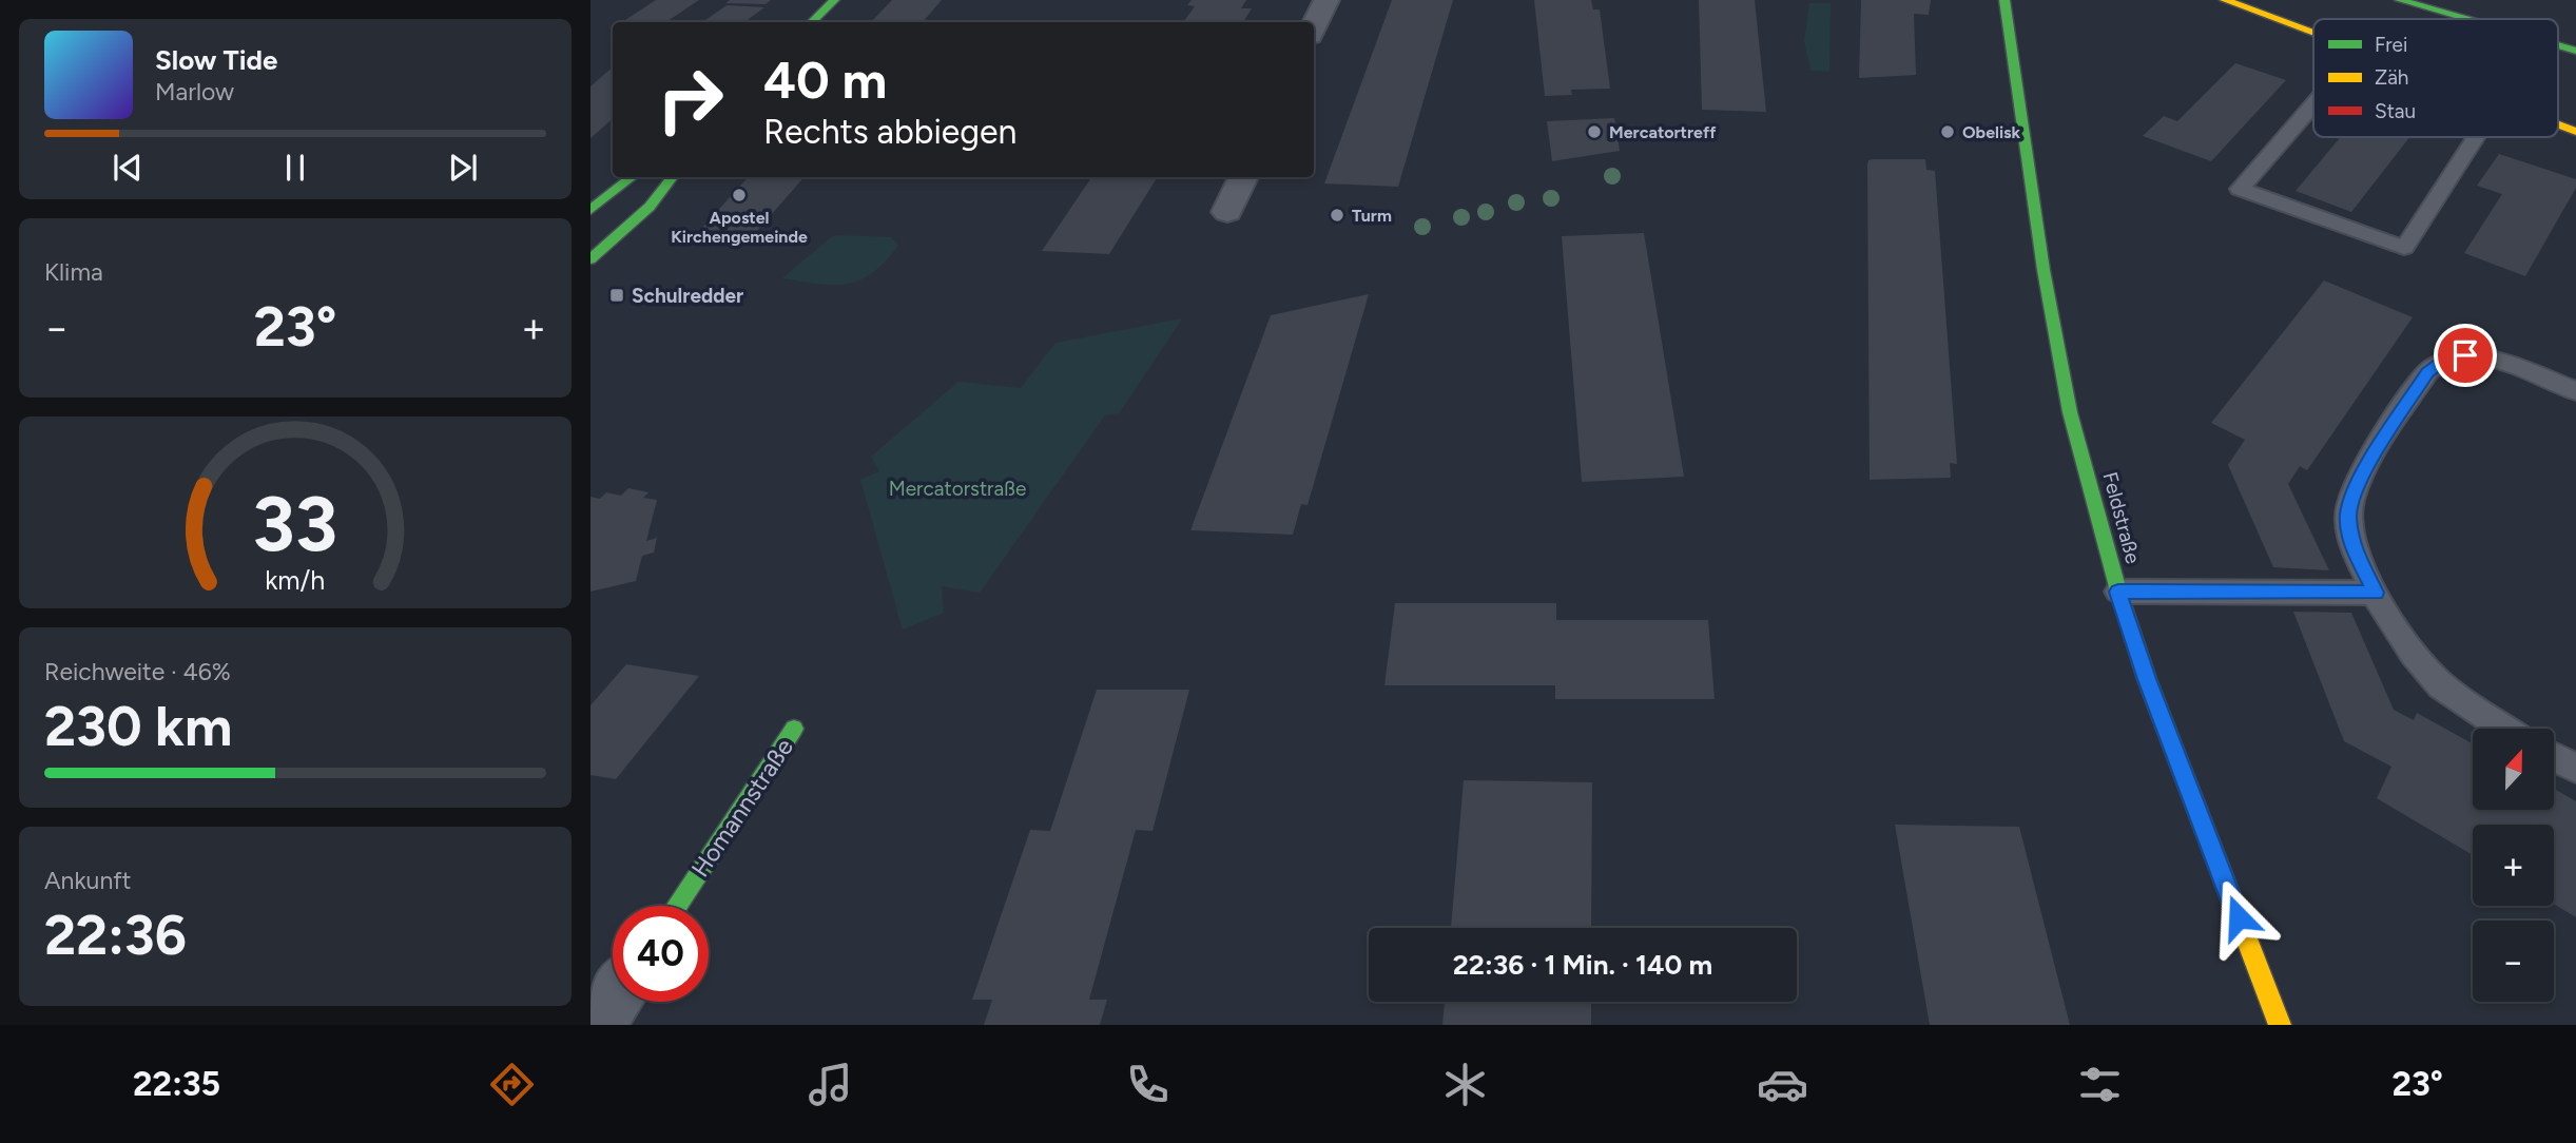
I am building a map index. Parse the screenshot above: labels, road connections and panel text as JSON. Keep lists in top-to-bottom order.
{
  "streets": {
    "street": ["Feldstraße", "Homannstraße"]
  },
  "parks": ["Mercatorstraße"],
  "places": {
    "other": [
      "Mercatortreff",
      "Obelisk",
      "Apostel Kirchengemeinde",
      "Turm"
    ],
    "transit": ["Schulredder"]
  },
  "legend": ["Frei", "Zäh", "Stau"],
  "north": "top",
  "page": {
    "turn": ["40 m", "Rechts abbiegen"],
    "song": ["Slow Tide", "Marlow"],
    "tile": [
      "Klima",
      ["Reichweite · 46%", "230 km"],
      ["Ankunft", "22:36"]
    ],
    "heat": ["−", "23°", "+"],
    "map_buttons": ["+", "−"],
    "limit": "40",
    "trip": "22:36 · 1 Min. · 140 m",
    "tabs": ["22:35", "23°"],
    "gauge": ["33", "km/h"]
  }
}
